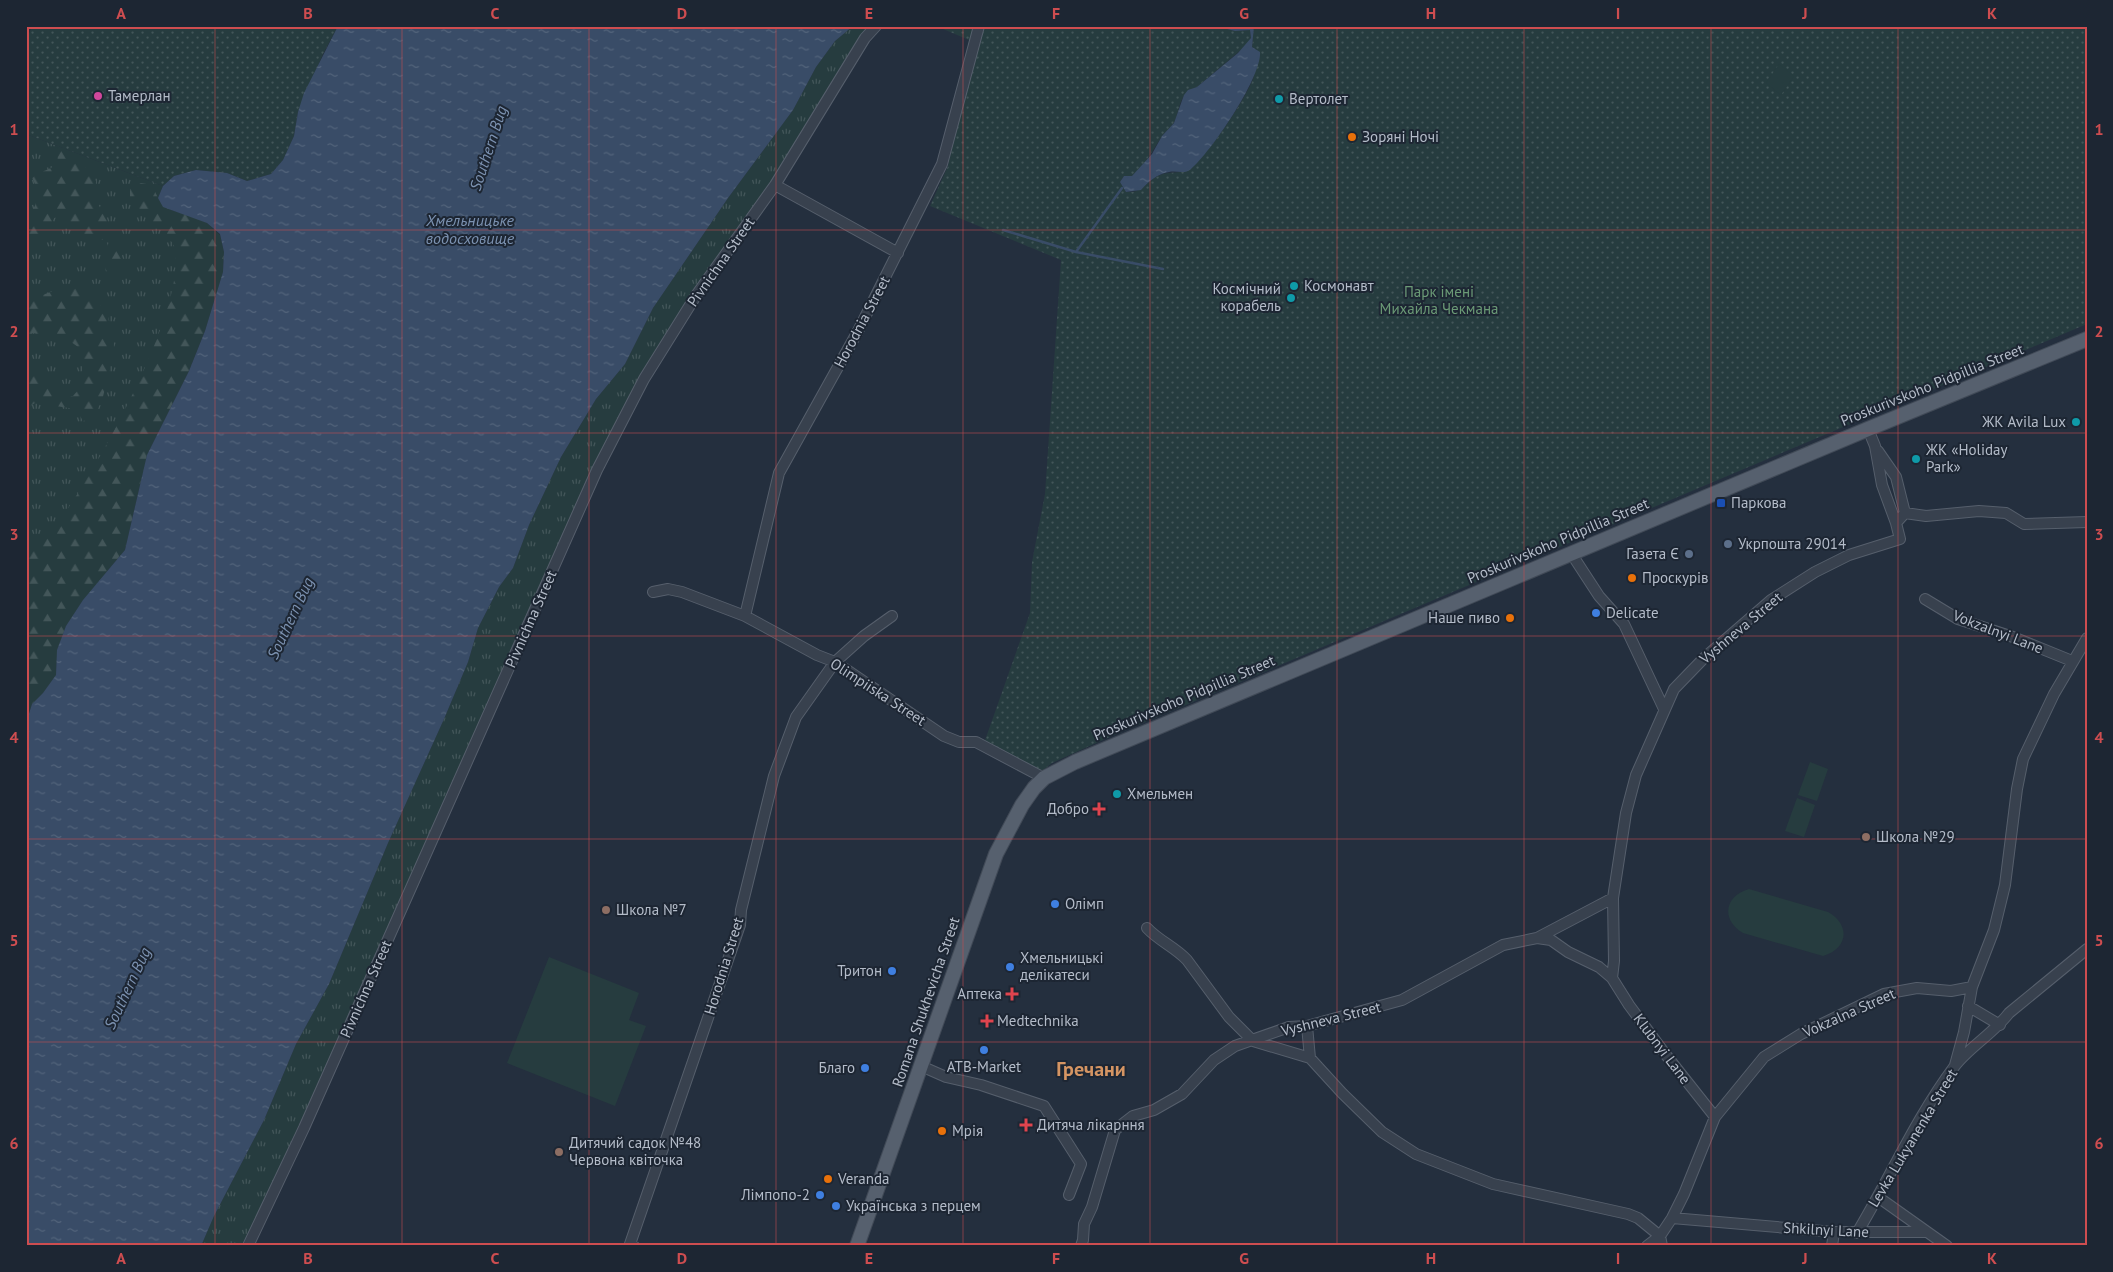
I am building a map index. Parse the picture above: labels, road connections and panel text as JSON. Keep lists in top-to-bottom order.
{
  "streets": {
    "main road": ["Proskurivskoho Pidpillia Street", "Romana Shukhevicha Street"],
    "street": [
      "Pivnichna Street",
      "Horodnia Street",
      "Vyshneva Street",
      "Vokzalnyi Lane",
      "Olimpiiska Street",
      "Vokzalna Street",
      "Klubnyi Lane",
      "Levka Lukyanenka Street",
      "Shkilnyi Lane"
    ]
  },
  "crossings": [
    ["Horodnia Street", "Olimpiiska Street"],
    ["Proskurivskoho Pidpillia Street", "Olimpiiska Street"],
    ["Proskurivskoho Pidpillia Street", "Romana Shukhevicha Street"],
    ["Vyshneva Street", "Klubnyi Lane"],
    ["Olimpiiska Street", "Romana Shukhevicha Street"],
    ["Vokzalna Street", "Klubnyi Lane"],
    ["Vokzalna Street", "Shkilnyi Lane"],
    ["Levka Lukyanenka Street", "Shkilnyi Lane"]
  ],
  "districts": ["Гречани"],
  "water": ["Southern Bug", "Хмельницьке водосховище"],
  "parks": ["Парк імені Михайла Чекмана"],
  "places": {
    "other": [
      "Тамерлан",
      "Вертолет",
      "Зоряні Ночі",
      "Космонавт",
      "Космічний корабель",
      "ЖК Avila Lux",
      "ЖК «Holiday Park»",
      "Укрпошта 29014",
      "Газета Є",
      "Проскурів",
      "Delicate",
      "Наше пиво",
      "Хмельмен",
      "Школа №29",
      "Олімп",
      "Школа №7",
      "Хмельницькі делікатеси",
      "Тритон",
      "ATB-Market",
      "Благо",
      "Мрія",
      "Дитячий садок №48 Червона квіточка",
      "Veranda",
      "Лімпопо-2",
      "Українська з перцем"
    ],
    "transit": ["Паркова"],
    "health": [
      "Добро",
      "Аптека",
      "Medtechnika",
      "Дитяча лікарння"
    ]
  },
  "grid": {
    "columns": [
      "A",
      "B",
      "C",
      "D",
      "E",
      "F",
      "G",
      "H",
      "I",
      "J",
      "K"
    ],
    "rows": [
      "1",
      "2",
      "3",
      "4",
      "5",
      "6"
    ]
  }
}
